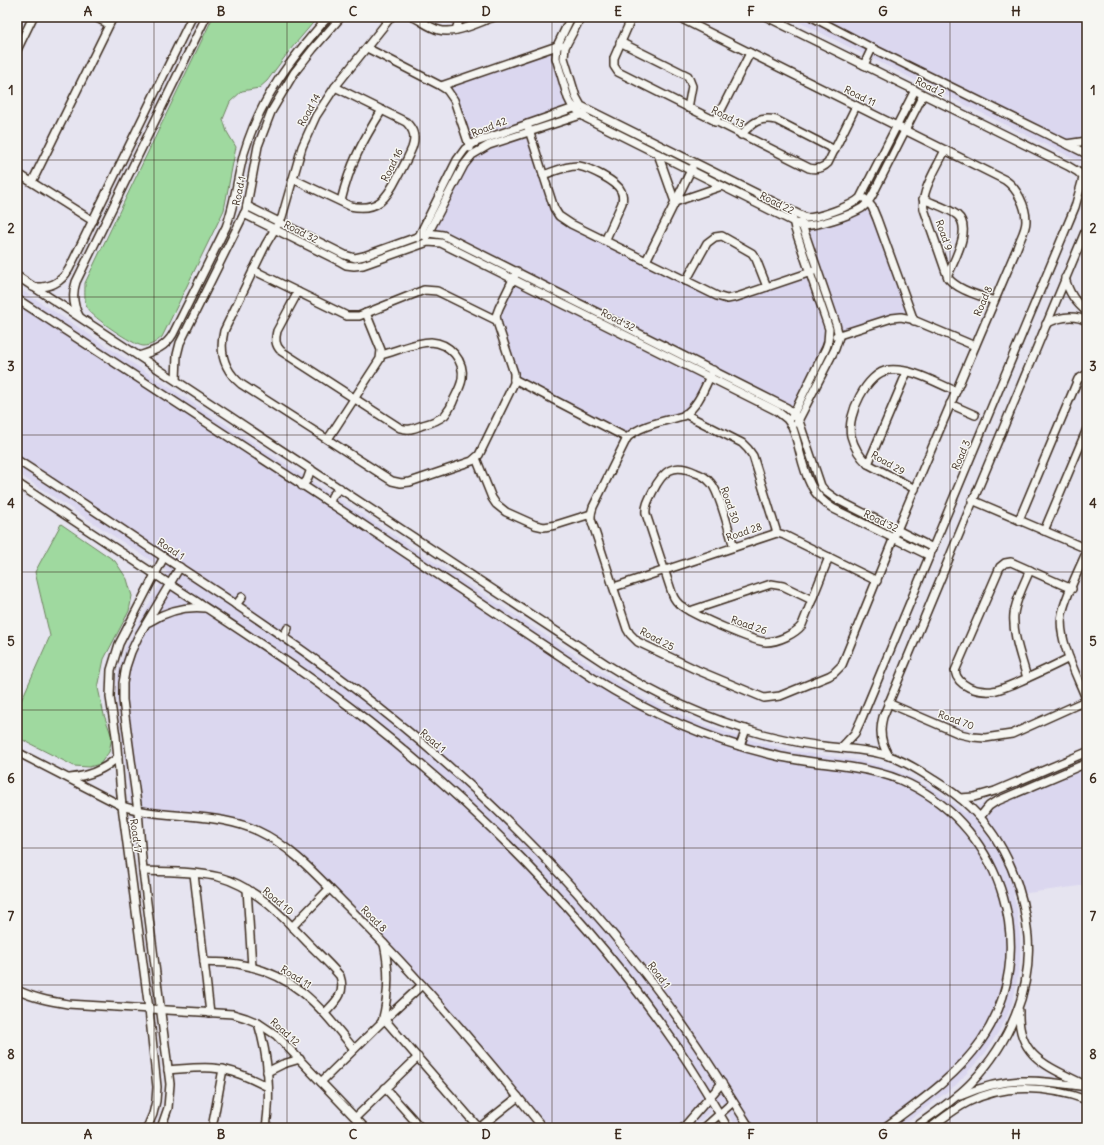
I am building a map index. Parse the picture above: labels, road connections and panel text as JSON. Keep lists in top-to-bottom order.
{
  "streets": {
    "street": [
      "Road 2",
      "Road 11",
      "Road 14",
      "Road 13",
      "Road 42",
      "Road 16",
      "Road 1",
      "Road 22",
      "Road 32",
      "Road 9",
      "Road 8",
      "Road 3",
      "Road 29",
      "Road 30",
      "Road 28",
      "Road 26",
      "Road 25",
      "Road 70",
      "Road 17",
      "Road 10",
      "Road 12"
    ]
  },
  "crossings": [
    ["Road 2", "Road 3"],
    ["Road 11", "Road 13"],
    ["Road 11", "Road 8"],
    ["Road 11", "Road 10"],
    ["Road 14", "Road 16"],
    ["Road 14", "Road 32"],
    ["Road 42", "Road 22"],
    ["Road 42", "Road 32"],
    ["Road 1", "Road 32"],
    ["Road 1", "Road 17"],
    ["Road 32", "Road 8"],
    ["Road 32", "Road 3"],
    ["Road 32", "Road 25"],
    ["Road 9", "Road 8"],
    ["Road 8", "Road 29"],
    ["Road 8", "Road 25"],
    ["Road 8", "Road 17"],
    ["Road 30", "Road 28"],
    ["Road 30", "Road 26"],
    ["Road 28", "Road 26"],
    ["Road 28", "Road 25"],
    ["Road 17", "Road 10"],
    ["Road 17", "Road 12"]
  ],
  "grid": {
    "columns": [
      "A",
      "B",
      "C",
      "D",
      "E",
      "F",
      "G",
      "H"
    ],
    "rows": [
      "1",
      "2",
      "3",
      "4",
      "5",
      "6",
      "7",
      "8"
    ]
  }
}
